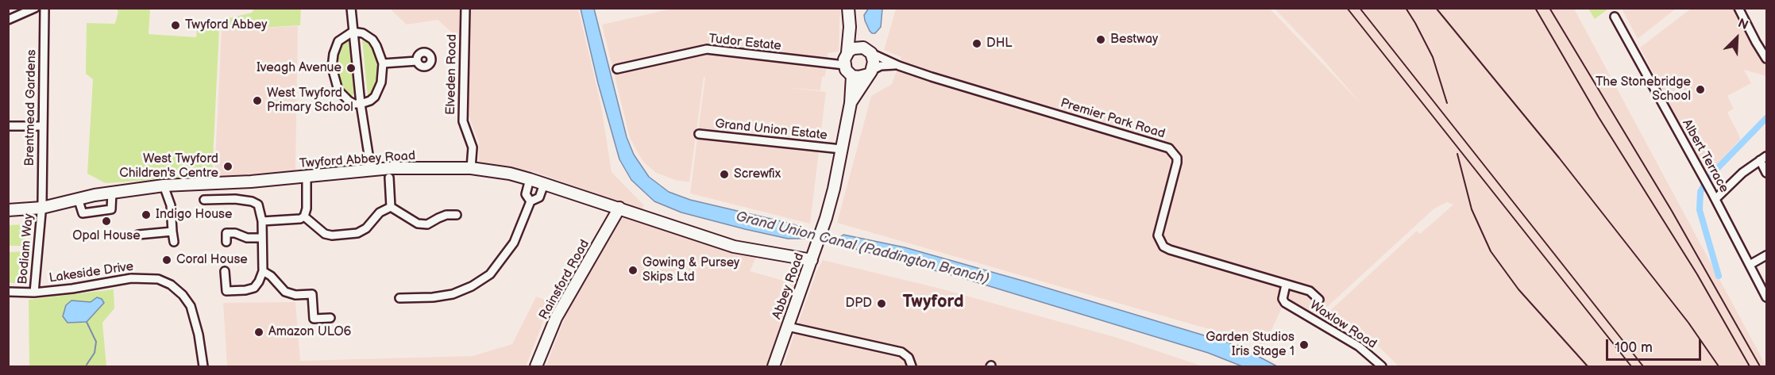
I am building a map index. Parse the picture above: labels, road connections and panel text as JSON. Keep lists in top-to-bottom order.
{
  "streets": {
    "street": [
      "Tudor Estate",
      "Elveden Road",
      "Brentmead Gardens",
      "Premier Park Road",
      "Grand Union Estate",
      "Albert Terrace",
      "Twyford Abbey Road",
      "Bodiam Way",
      "Lakeside Drive",
      "Rainsford Road",
      "Abbey Road",
      "Waxlow Road"
    ]
  },
  "crossings": [
    ["Tudor Estate", "Premier Park Road"],
    ["Tudor Estate", "Abbey Road"],
    ["Elveden Road", "Twyford Abbey Road"],
    ["Brentmead Gardens", "Twyford Abbey Road"],
    ["Brentmead Gardens", "Bodiam Way"],
    ["Premier Park Road", "Abbey Road"],
    ["Premier Park Road", "Waxlow Road"],
    ["Grand Union Estate", "Abbey Road"],
    ["Twyford Abbey Road", "Bodiam Way"],
    ["Twyford Abbey Road", "Rainsford Road"],
    ["Twyford Abbey Road", "Abbey Road"],
    ["Bodiam Way", "Lakeside Drive"]
  ],
  "districts": ["Twyford"],
  "water": ["Grand Union Canal (Paddington Branch)"],
  "places": [
    "Twyford Abbey",
    "Bestway",
    "DHL",
    "Iveagh Avenue",
    "The Stonebridge School",
    "West Twyford Primary School",
    "West Twyford Children's Centre",
    "Screwfix",
    "Indigo House",
    "Opal House",
    "Coral House",
    "Gowing & Pursey Skips Ltd",
    "DPD",
    "Amazon ULO6",
    "Garden Studios Iris Stage 1"
  ],
  "scale_bar": "100 m",
  "north": "top right"
}
